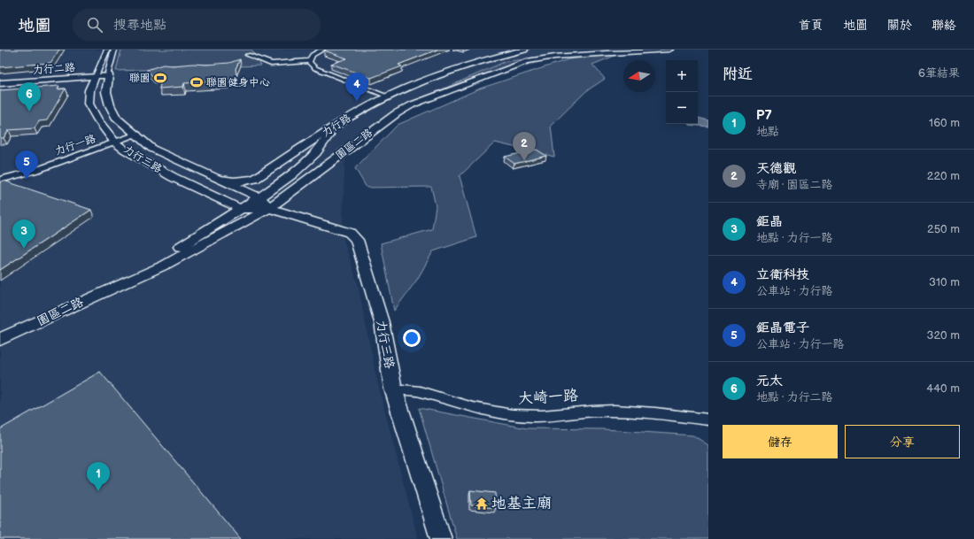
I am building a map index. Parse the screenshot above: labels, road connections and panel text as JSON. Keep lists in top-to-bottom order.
{
  "streets": {
    "street": [
      "力行二路",
      "力行路",
      "園區二路",
      "力行一路",
      "力行三路",
      "大崎一路"
    ]
  },
  "crossings": [
    ["力行二路", "力行三路"],
    ["力行路", "園區二路"],
    ["力行路", "力行三路"],
    ["園區二路", "力行三路"],
    ["力行一路", "力行三路"],
    ["力行三路", "大崎一路"]
  ],
  "places": {
    "sports": ["聯園", "聯園健身中心"],
    "temple": ["地基主廟"]
  },
  "north": "left",
  "page": {
    "header": "地圖",
    "search": "搜尋地點",
    "nav": [
      "首頁",
      "地圖",
      "關於",
      "聯絡"
    ],
    "heading": ["附近", "6筆結果"],
    "map_buttons": ["+", "−"],
    "pins": [
      "4",
      "6",
      "2",
      "5",
      "3",
      "1"
    ],
    "list": [
      {
        "mark": "1",
        "name": "P7",
        "note": "地點",
        "value": "160 m"
      },
      {
        "mark": "2",
        "name": "天德觀",
        "note": "寺廟 · 園區二路",
        "value": "220 m"
      },
      {
        "mark": "3",
        "name": "鉅晶",
        "note": "地點 · 力行一路",
        "value": "250 m"
      },
      {
        "mark": "4",
        "name": "立衛科技",
        "note": "公車站 · 力行路",
        "value": "310 m"
      },
      {
        "mark": "5",
        "name": "鉅晶電子",
        "note": "公車站 · 力行一路",
        "value": "320 m"
      },
      {
        "mark": "6",
        "name": "元太",
        "note": "地點 · 力行二路",
        "value": "440 m"
      }
    ],
    "buttons": ["儲存", "分享"]
  }
}
